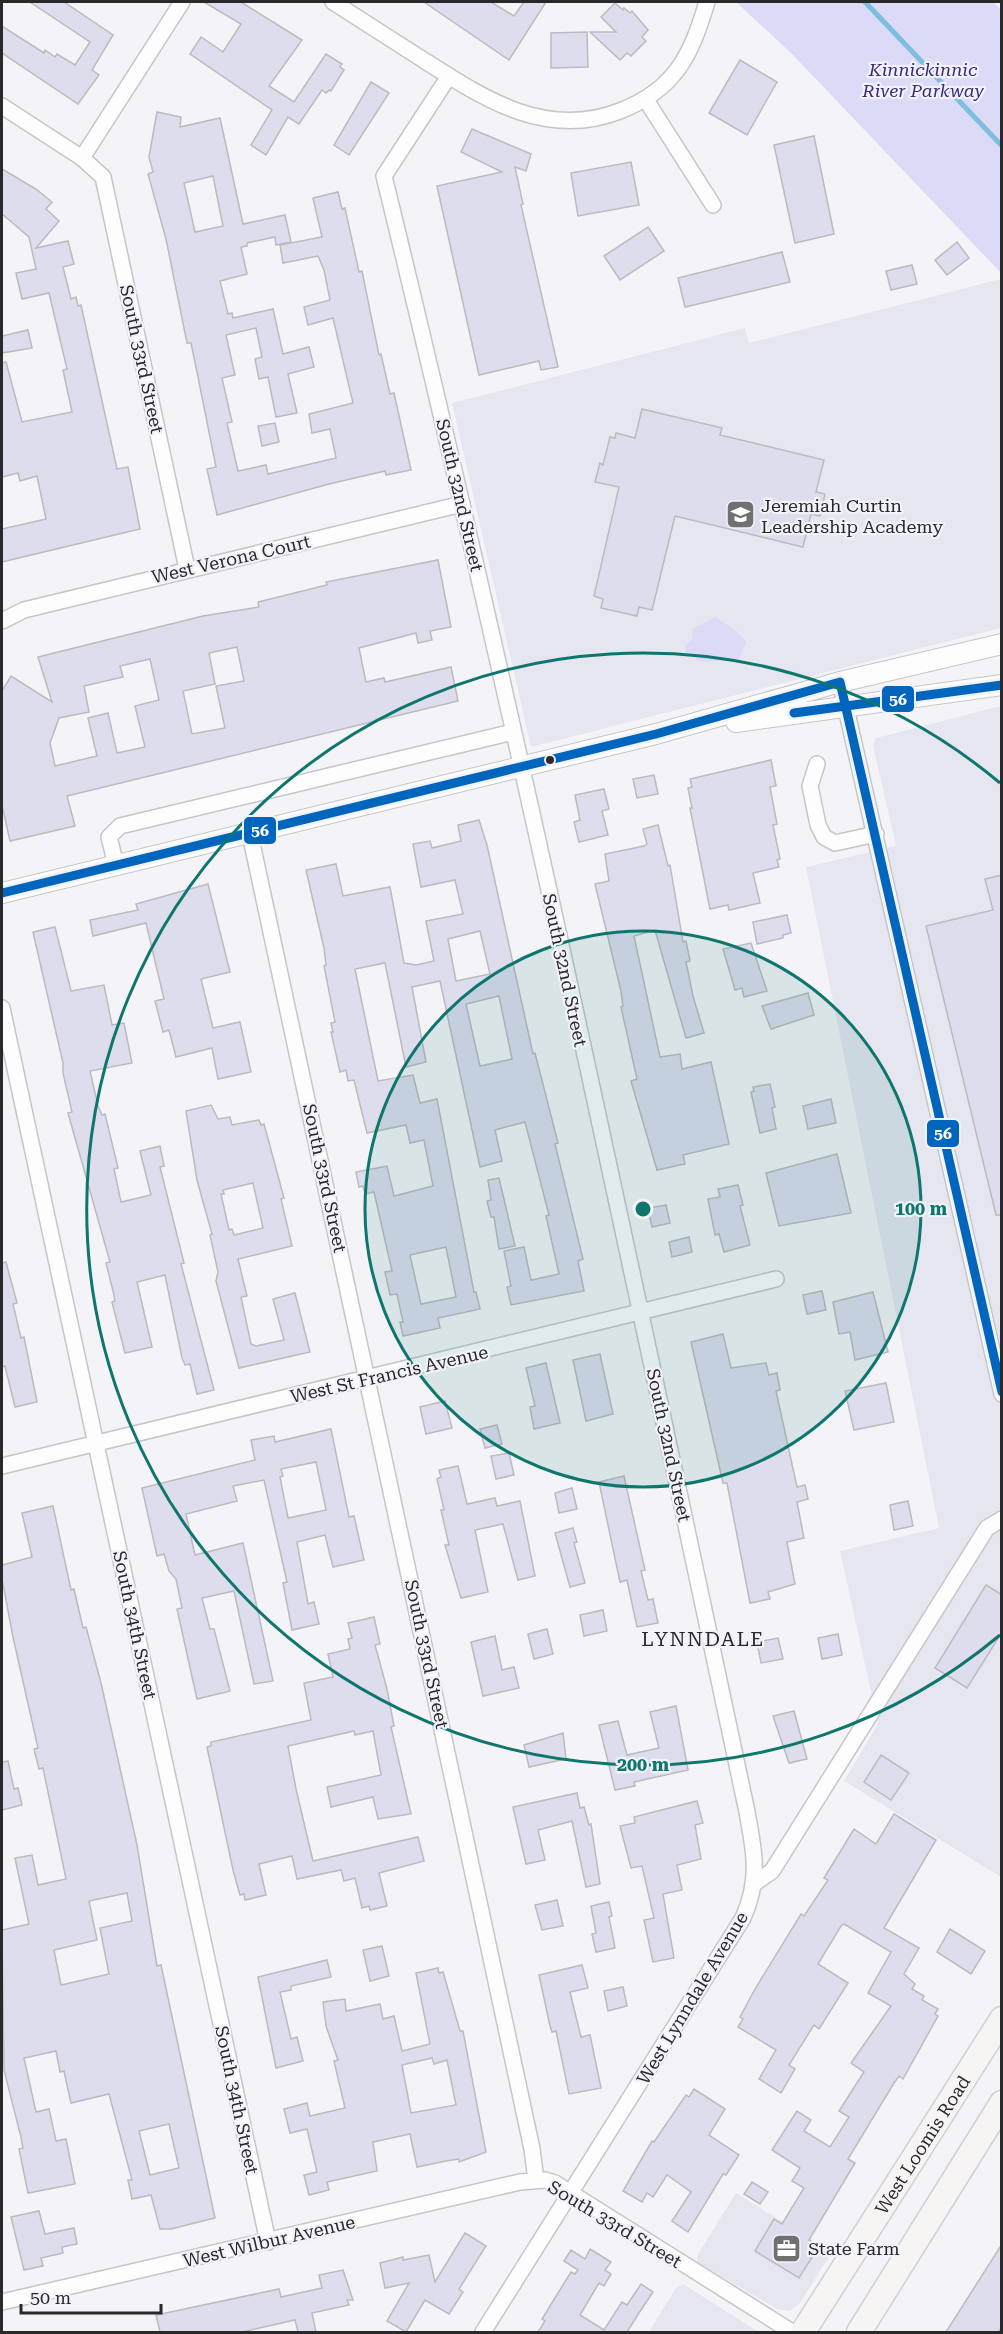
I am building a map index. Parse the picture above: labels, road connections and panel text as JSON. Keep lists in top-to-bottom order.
{
  "streets": {
    "main road": ["West Loomis Road"],
    "street": [
      "South 33rd Street",
      "South 32nd Street",
      "West Verona Court",
      "West St Francis Avenue",
      "South 34th Street",
      "West Lynndale Avenue",
      "West Wilbur Avenue"
    ]
  },
  "crossings": [
    ["South 33rd Street", "West Verona Court"],
    ["South 33rd Street", "West St Francis Avenue"],
    ["South 33rd Street", "West Lynndale Avenue"],
    ["South 33rd Street", "West Wilbur Avenue"],
    ["South 32nd Street", "West Verona Court"],
    ["South 32nd Street", "West St Francis Avenue"],
    ["South 32nd Street", "West Lynndale Avenue"],
    ["West St Francis Avenue", "South 34th Street"],
    ["South 34th Street", "West Wilbur Avenue"]
  ],
  "districts": ["LYNNDALE"],
  "parks": ["Kinnickinnic River Parkway"],
  "places": {
    "school or university": ["Jeremiah Curtin Leadership Academy"],
    "office": ["State Farm"]
  },
  "lines": ["transit line 56"],
  "scale_bar": "50 m",
  "rings": ["100 m", "200 m"]
}
